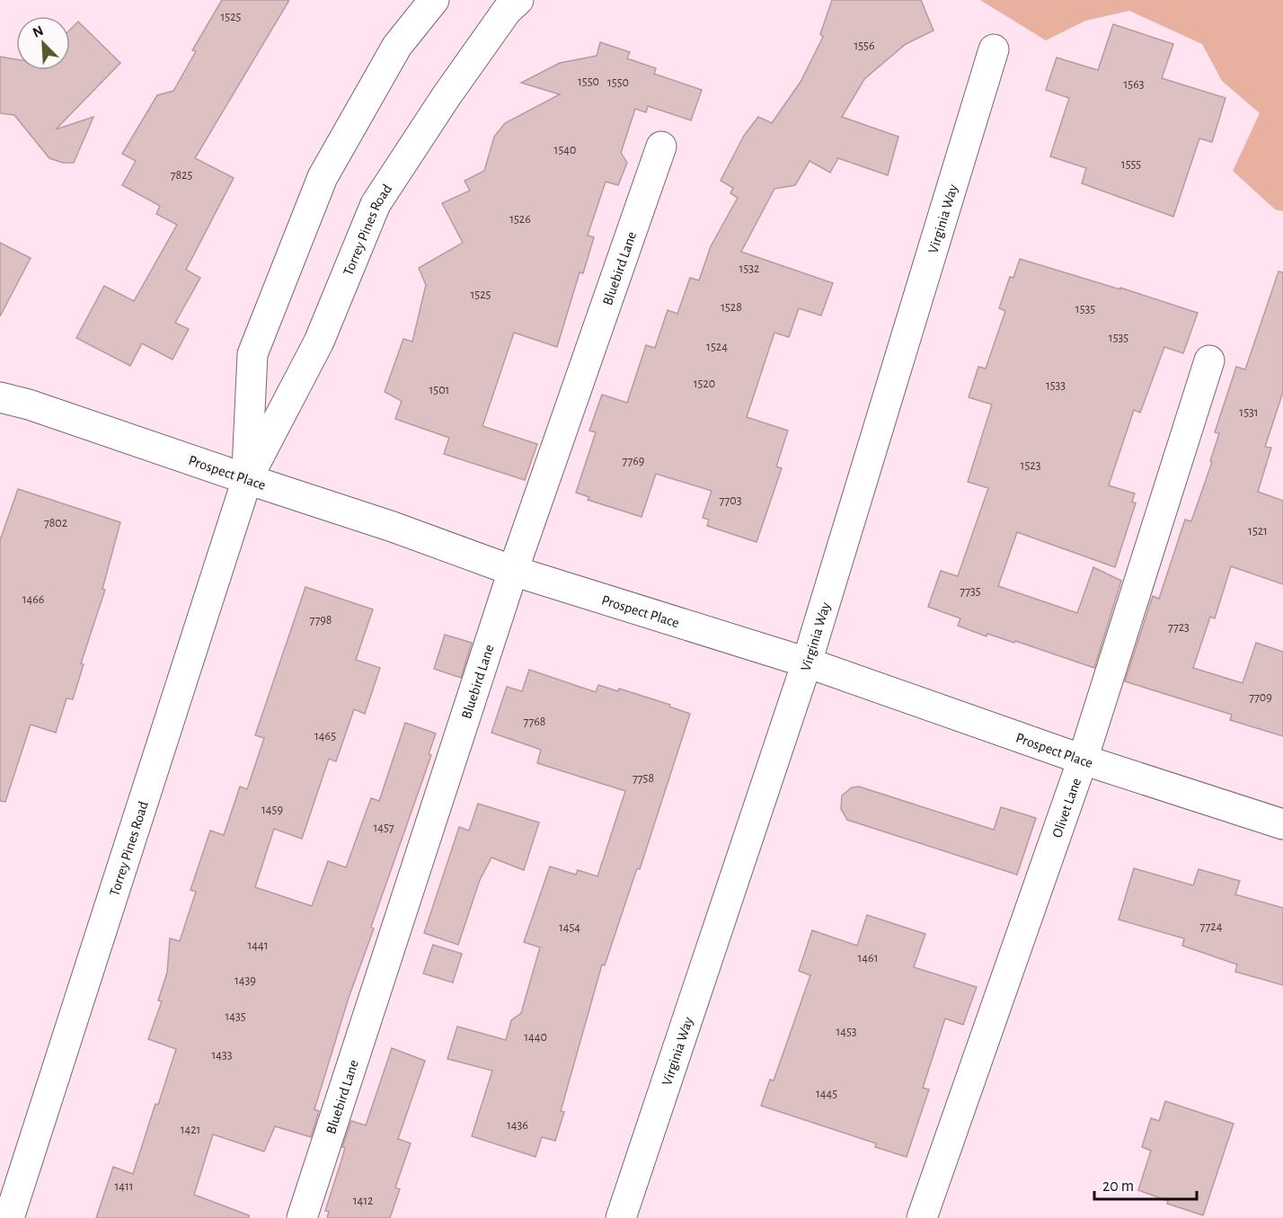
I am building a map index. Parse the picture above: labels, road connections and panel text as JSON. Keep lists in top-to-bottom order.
{
  "streets": {
    "street": [
      "Virginia Way",
      "Torrey Pines Road",
      "Bluebird Lane",
      "Prospect Place",
      "Olivet Lane"
    ]
  },
  "crossings": [
    ["Virginia Way", "Prospect Place"],
    ["Torrey Pines Road", "Prospect Place"],
    ["Bluebird Lane", "Prospect Place"],
    ["Prospect Place", "Olivet Lane"]
  ],
  "house_numbers": [
    "1525",
    "1556",
    "1550",
    "1550",
    "1563",
    "1540",
    "1555",
    "7825",
    "1526",
    "1532",
    "1525",
    "1528",
    "1535",
    "1535",
    "1524",
    "1520",
    "1533",
    "1501",
    "1531",
    "7769",
    "1523",
    "7703",
    "7802",
    "1521",
    "7735",
    "1466",
    "7798",
    "7723",
    "7709",
    "7768",
    "1465",
    "7758",
    "1459",
    "1457",
    "7724",
    "1454",
    "1441",
    "1461",
    "1439",
    "1435",
    "1453",
    "1440",
    "1433",
    "1445",
    "1436",
    "1421",
    "1411",
    "1412"
  ],
  "scale_bar": "20 m",
  "north": "top left"
}
